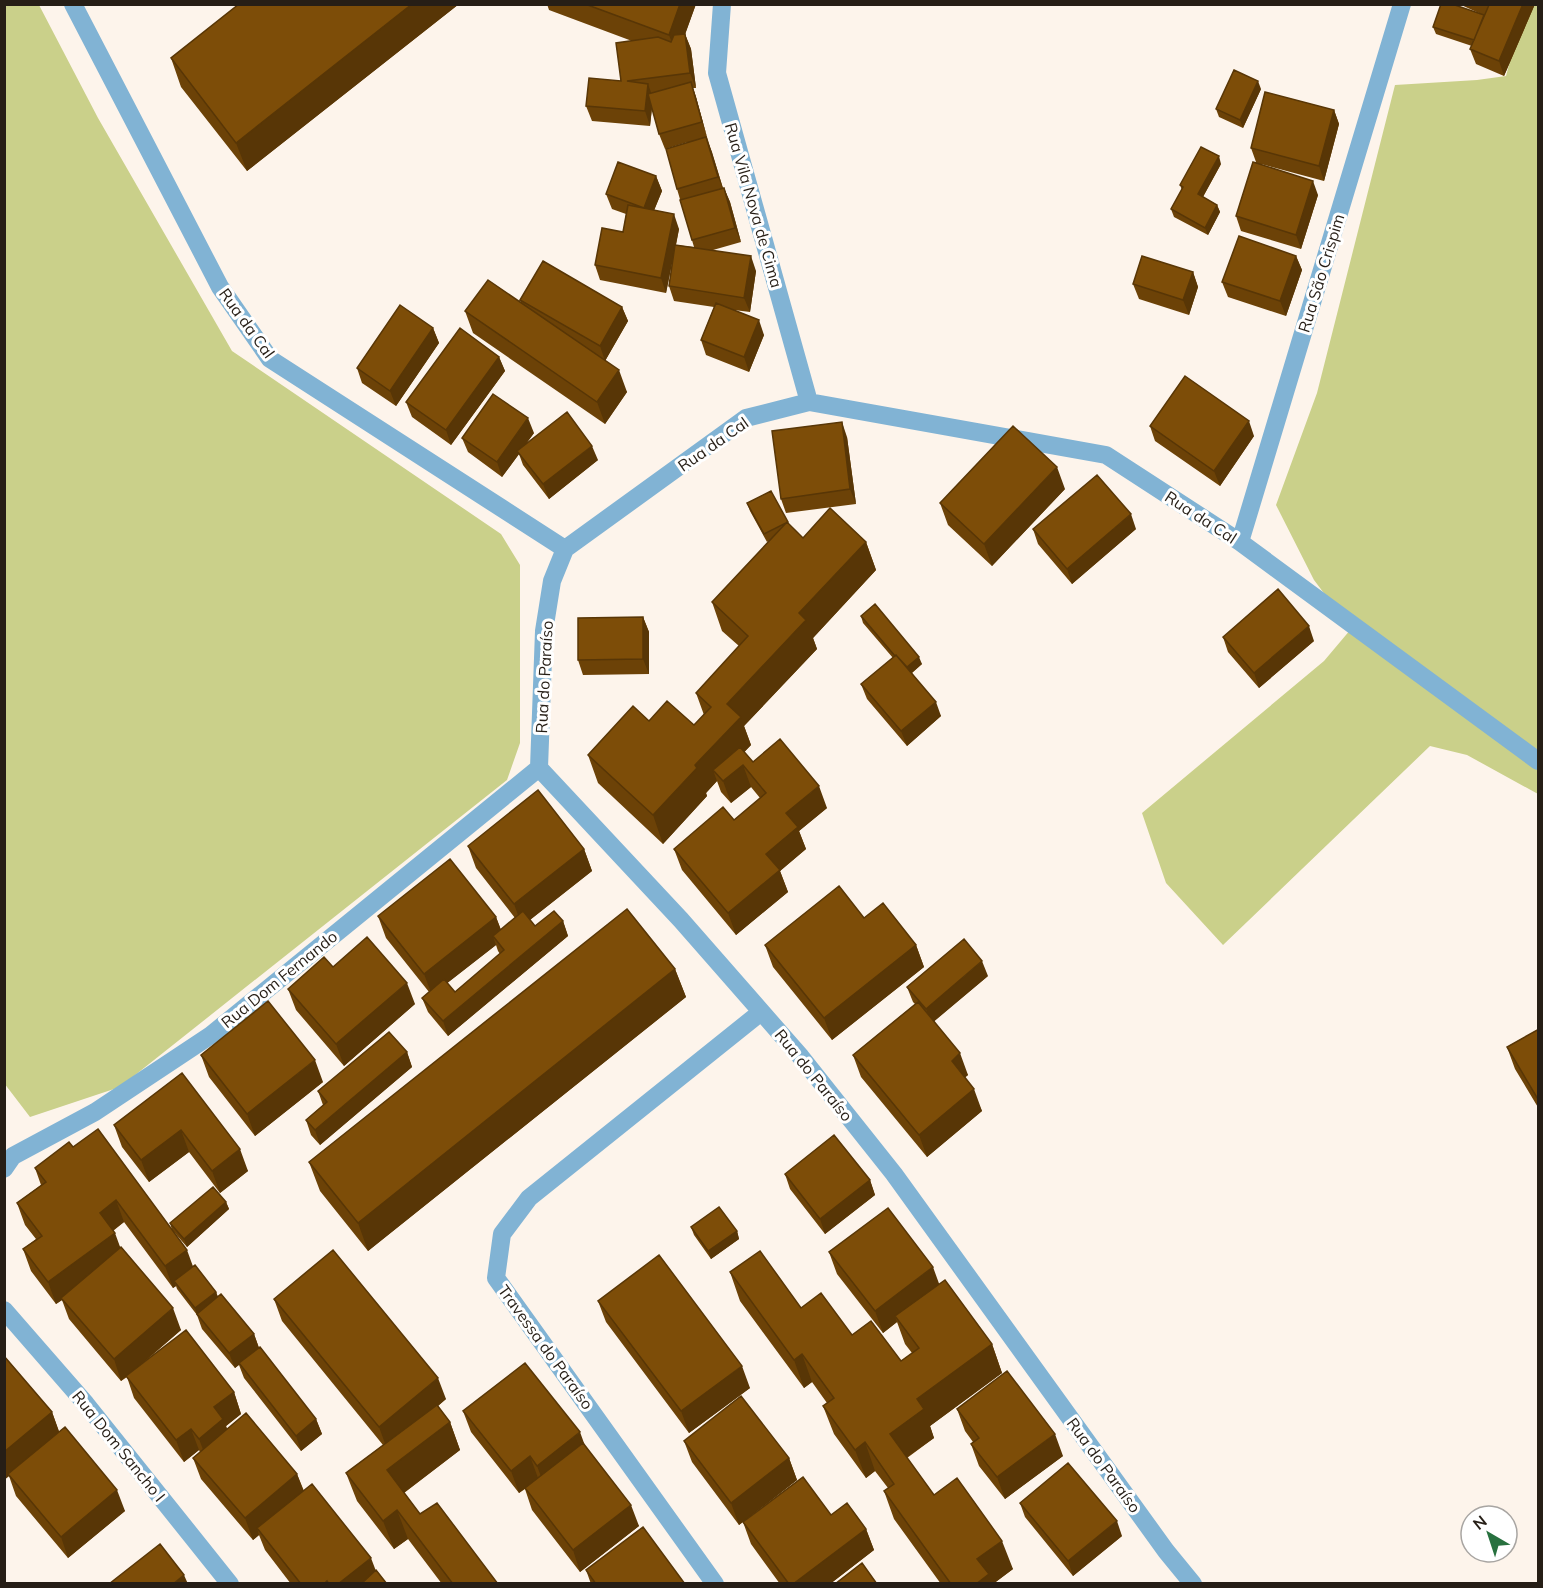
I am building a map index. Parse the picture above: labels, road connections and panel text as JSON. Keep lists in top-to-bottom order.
{
  "streets": {
    "street": [
      "Rua Vila Nova de Cima",
      "Rua São Crispim",
      "Rua da Cal",
      "Rua do Paraíso",
      "Rua Dom Fernando",
      "Travessa do Paraíso",
      "Rua Dom Sancho I"
    ]
  },
  "crossings": [
    ["Rua Vila Nova de Cima", "Rua da Cal"],
    ["Rua São Crispim", "Rua da Cal"],
    ["Rua da Cal", "Rua do Paraíso"],
    ["Rua do Paraíso", "Rua Dom Fernando"],
    ["Rua do Paraíso", "Travessa do Paraíso"]
  ],
  "north": "top left"
}
